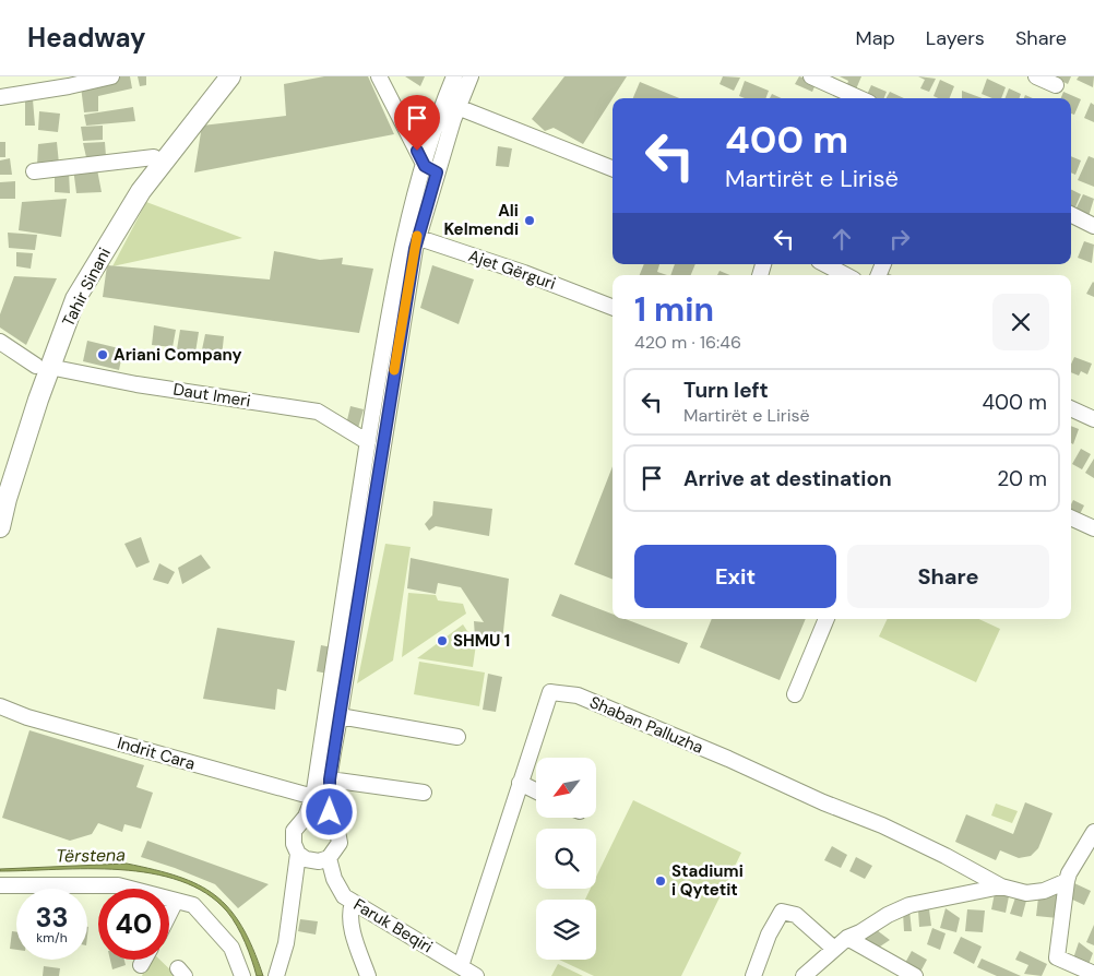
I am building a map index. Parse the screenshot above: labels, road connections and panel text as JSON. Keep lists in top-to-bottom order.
{
  "streets": {
    "main road": ["Tahir Sinani"],
    "street": [
      "Ajet Gërguri",
      "Daut Imeri",
      "Shaban Palluzha",
      "Indrit Cara",
      "Faruk Beqiri"
    ]
  },
  "crossings": [
    ["Tahir Sinani", "Daut Imeri"],
    ["Shaban Palluzha", "Faruk Beqiri"]
  ],
  "water": ["Tërstena"],
  "places": [
    "Ali Kelmendi",
    "Ariani Company",
    "SHMU 1",
    "Stadiumi i Qytetit"
  ],
  "north": "bottom left",
  "page": {
    "header": "Headway",
    "nav": ["Map", "Layers", "Share"],
    "turn": ["400 m", "Martirët e Lirisë"],
    "heading": ["1 min", "420 m · 16:46"],
    "list": [
      {
        "name": "Turn left",
        "note": "Martirët e Lirisë",
        "value": "400 m"
      },
      {
        "name": "Arrive at destination",
        "value": "20 m"
      }
    ],
    "buttons": ["Exit", "Share"],
    "speed": "33 km/h",
    "limit": "40"
  }
}
